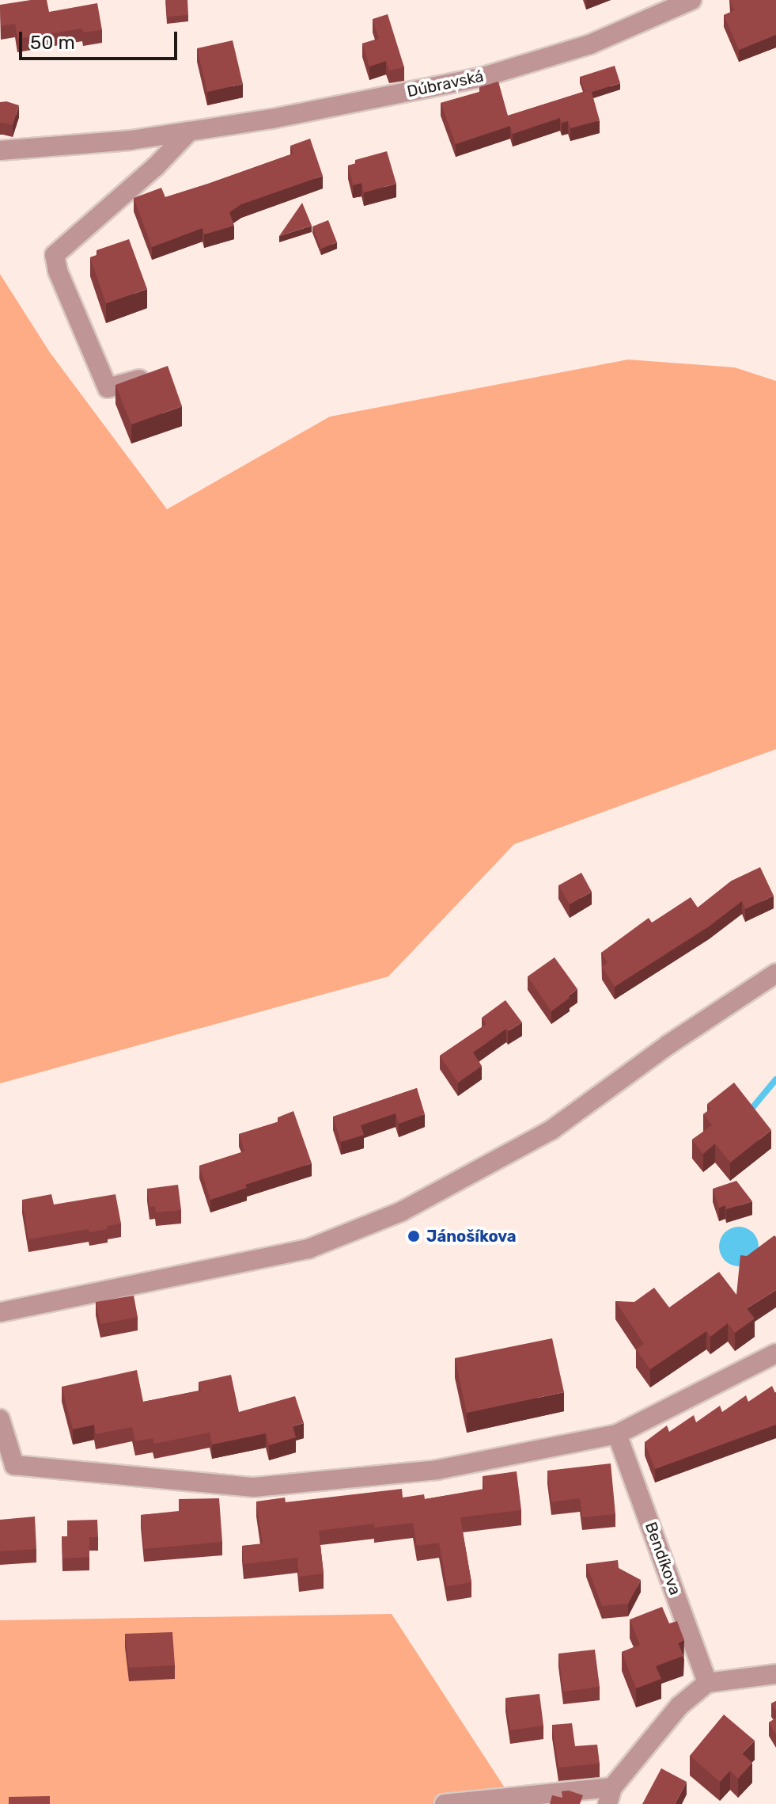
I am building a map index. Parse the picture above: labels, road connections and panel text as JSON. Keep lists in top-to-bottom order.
{
  "streets": {
    "street": ["Dúbravská", "Bendíkova"]
  },
  "places": ["Jánošíkova"],
  "scale_bar": "50 m"
}
